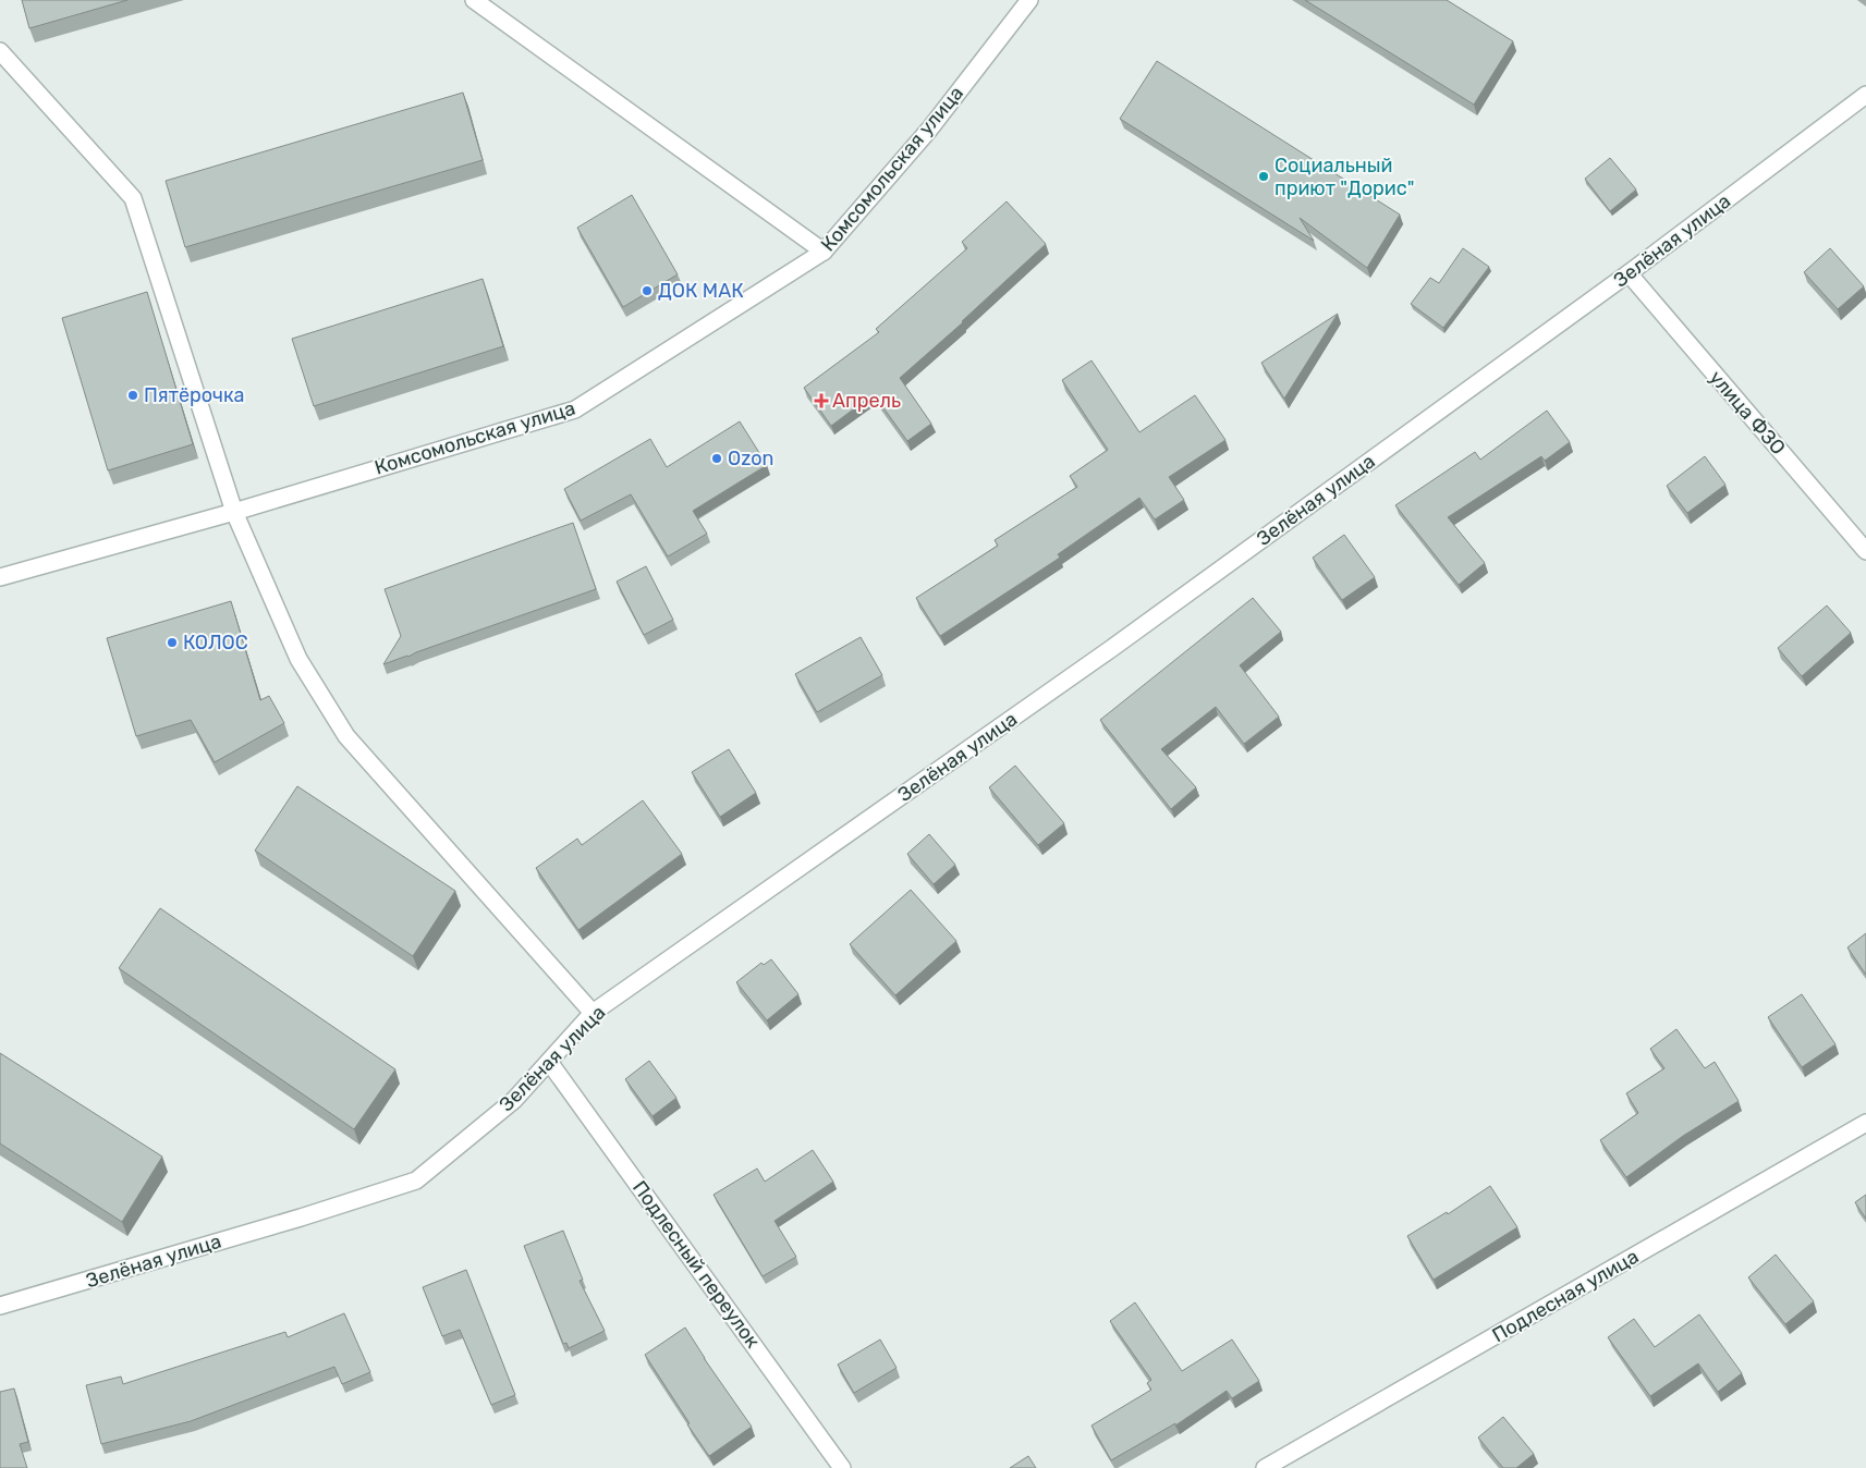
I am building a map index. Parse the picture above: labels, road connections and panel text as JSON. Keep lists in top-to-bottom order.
{
  "streets": {
    "street": [
      "Комсомольская улица",
      "Зелёная улица",
      "улица ФЗО",
      "Подлесный переулок",
      "Подлесная улица"
    ]
  },
  "crossings": [
    ["Зелёная улица", "улица ФЗО"],
    ["Зелёная улица", "Подлесный переулок"]
  ],
  "places": {
    "other": [
      "Социальный приют \"Дорис\"",
      "ДОК МАК",
      "Пятёрочка",
      "Ozon",
      "КОЛОС"
    ],
    "health": ["Апрель"]
  }
}
